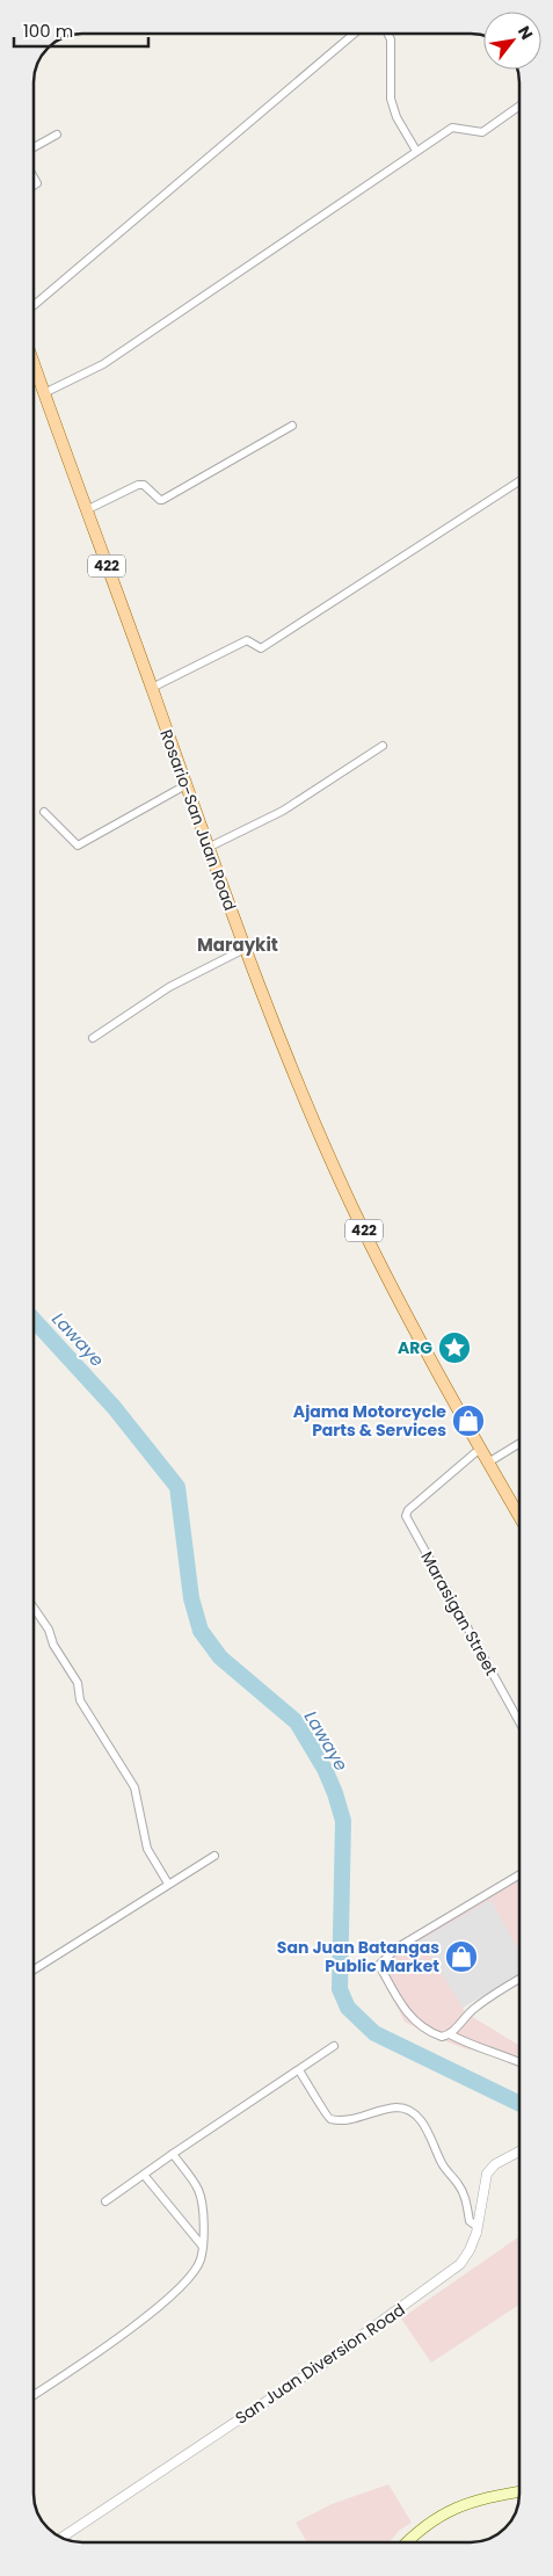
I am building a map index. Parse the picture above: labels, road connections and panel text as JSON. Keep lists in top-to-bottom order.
{
  "streets": {
    "main road": ["422", "Rosario-San Juan Road"],
    "street": ["Marasigan Street", "San Juan Diversion Road"]
  },
  "crossings": [
    ["422", "Rosario-San Juan Road"],
    ["422", "Marasigan Street"],
    ["Rosario-San Juan Road", "Marasigan Street"]
  ],
  "districts": ["Maraykit"],
  "water": ["Lawaye"],
  "places": {
    "place": ["ARG"],
    "shop": ["Ajama Motorcycle Parts & Services", "San Juan Batangas Public Market"]
  },
  "scale_bar": "100 m",
  "north": "top right"
}
